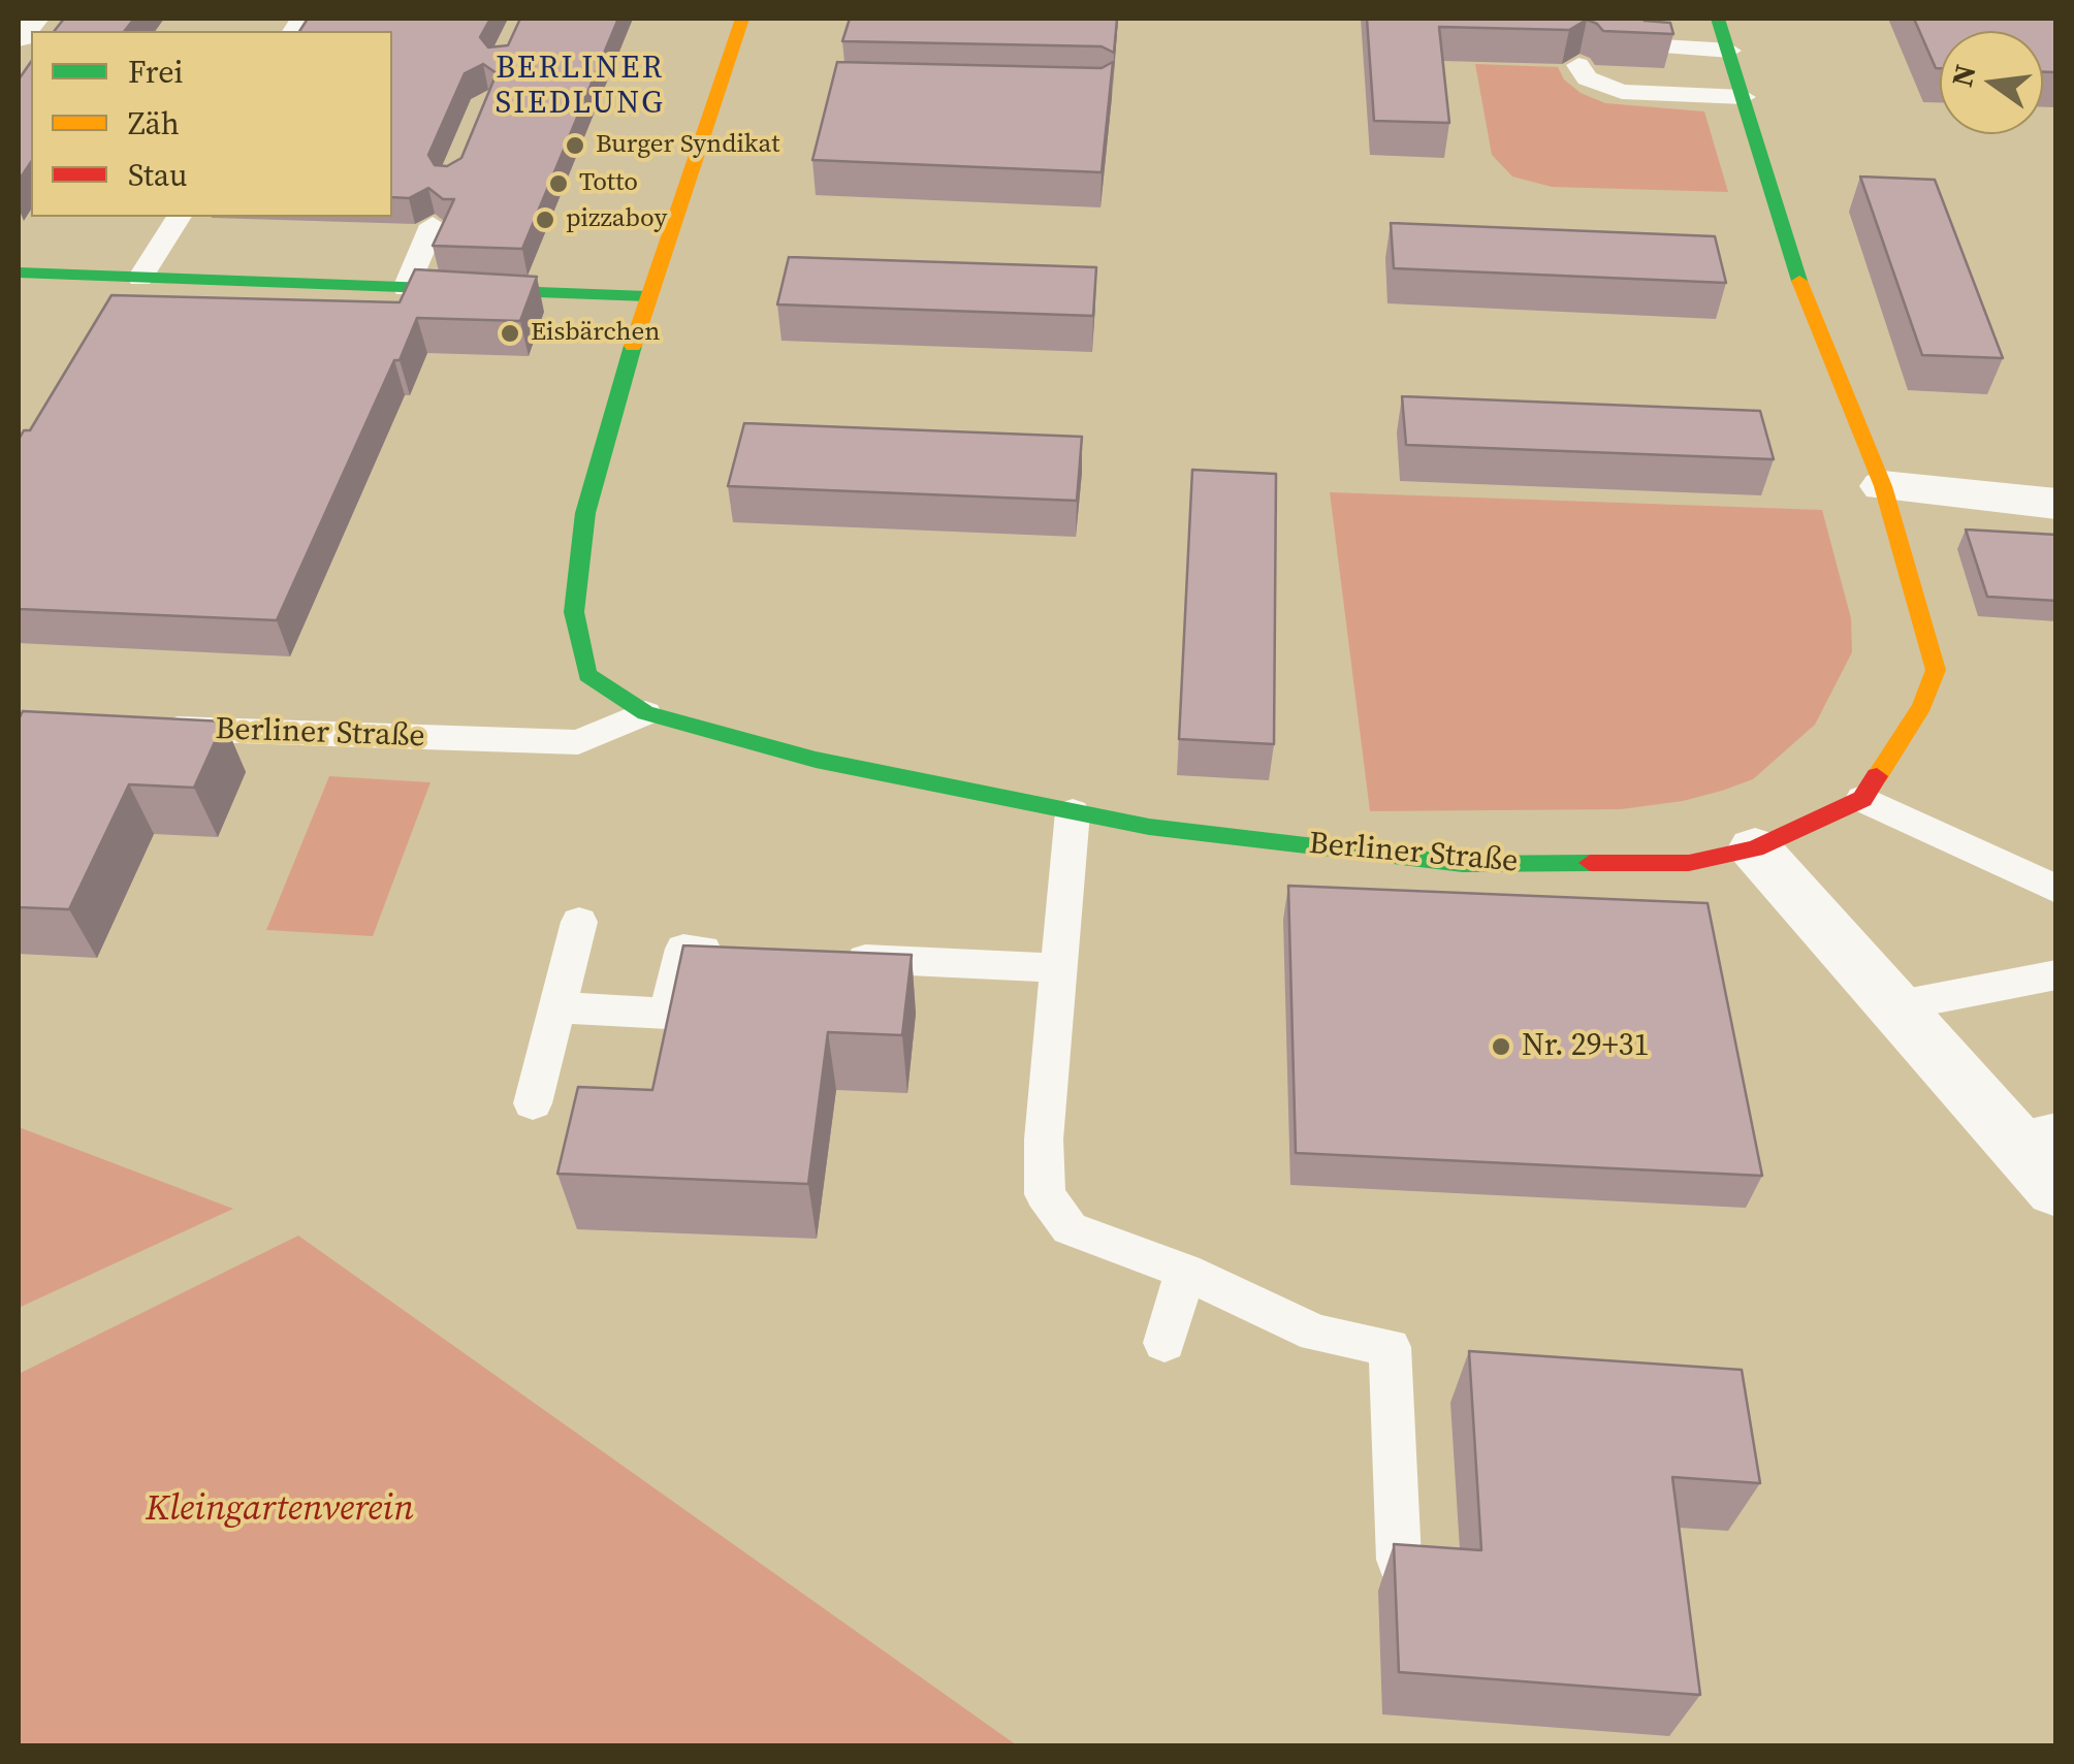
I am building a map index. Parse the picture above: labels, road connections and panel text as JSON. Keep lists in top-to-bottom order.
{
  "streets": {
    "street": ["Berliner Straße"]
  },
  "districts": ["BERLINER SIEDLUNG"],
  "parks": ["Kleingartenverein"],
  "places": [
    "Burger Syndikat",
    "Totto",
    "pizzaboy",
    "Eisbärchen",
    "Nr. 29+31"
  ],
  "legend": ["Frei", "Zäh", "Stau"],
  "north": "left"
}
